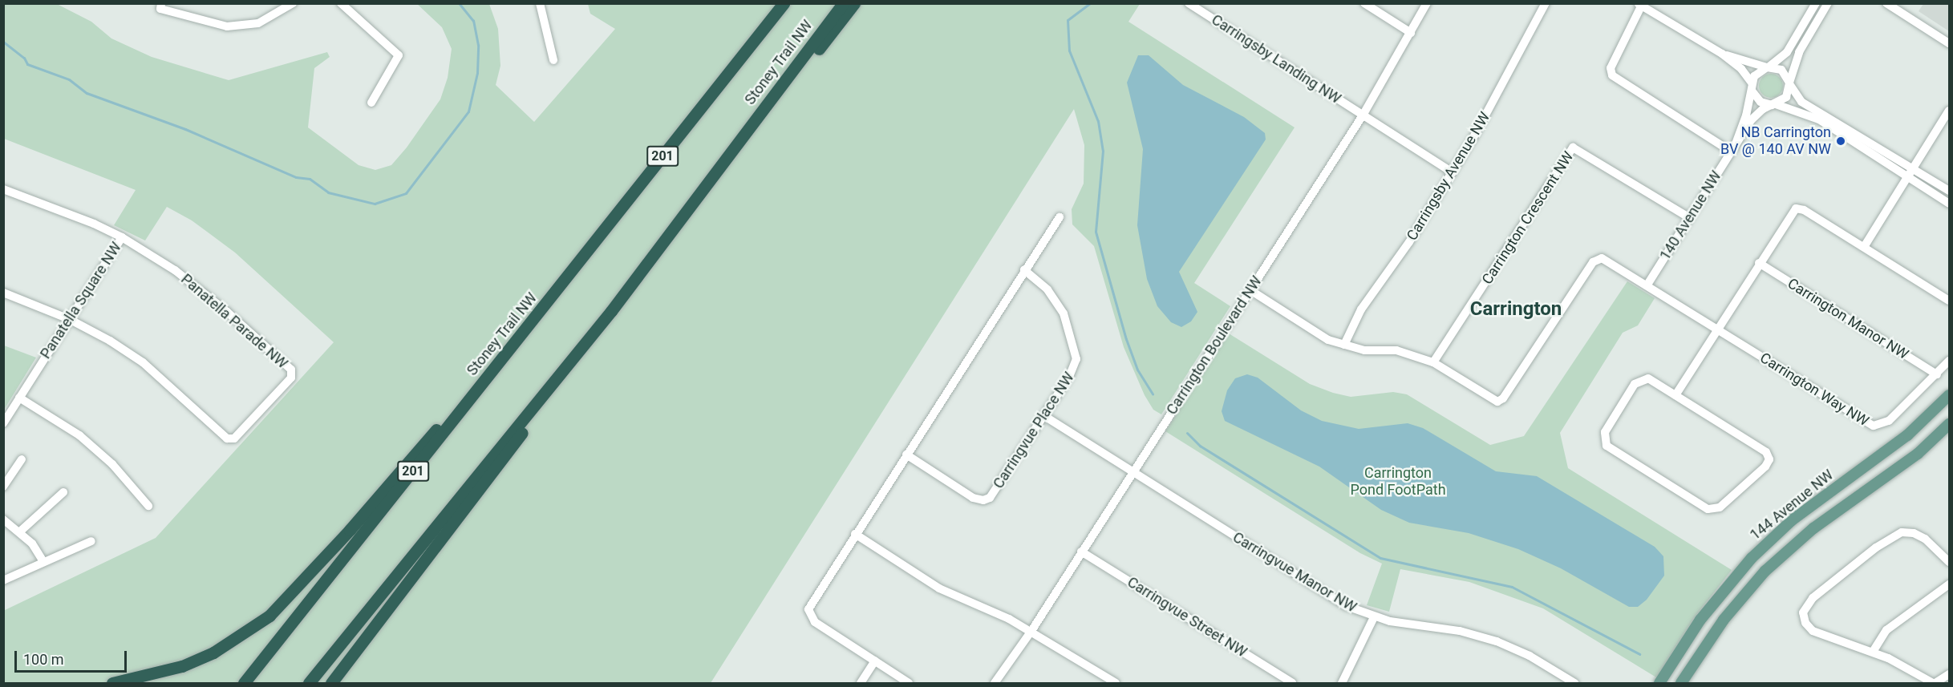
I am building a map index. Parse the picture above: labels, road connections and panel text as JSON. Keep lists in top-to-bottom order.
{
  "streets": {
    "highway": ["Stoney Trail NW", "201"],
    "main road": ["144 Avenue NW"],
    "street": [
      "Carringsby Landing NW",
      "Carringsby Avenue NW",
      "140 Avenue NW",
      "Carrington Crescent NW",
      "Panatella Square NW",
      "Carrington Manor NW",
      "Panatella Parade NW",
      "Carrington Boulevard NW",
      "Carrington Way NW",
      "Carringvue Place NW",
      "Carringvue Manor NW",
      "Carringvue Street NW"
    ]
  },
  "crossings": [
    ["Carringsby Landing NW", "Carringsby Avenue NW"],
    ["Carringsby Landing NW", "Carrington Boulevard NW"],
    ["140 Avenue NW", "Carrington Crescent NW"],
    ["140 Avenue NW", "Carrington Way NW"],
    ["Panatella Square NW", "Panatella Parade NW"],
    ["Carrington Manor NW", "Carrington Way NW"],
    ["Carrington Boulevard NW", "Carringvue Manor NW"],
    ["Carrington Boulevard NW", "Carringvue Street NW"],
    ["Carringvue Place NW", "Carringvue Manor NW"]
  ],
  "districts": ["Carrington"],
  "parks": ["Carrington Pond FootPath"],
  "places": ["NB Carrington BV @ 140 AV NW"],
  "scale_bar": "100 m"
}
